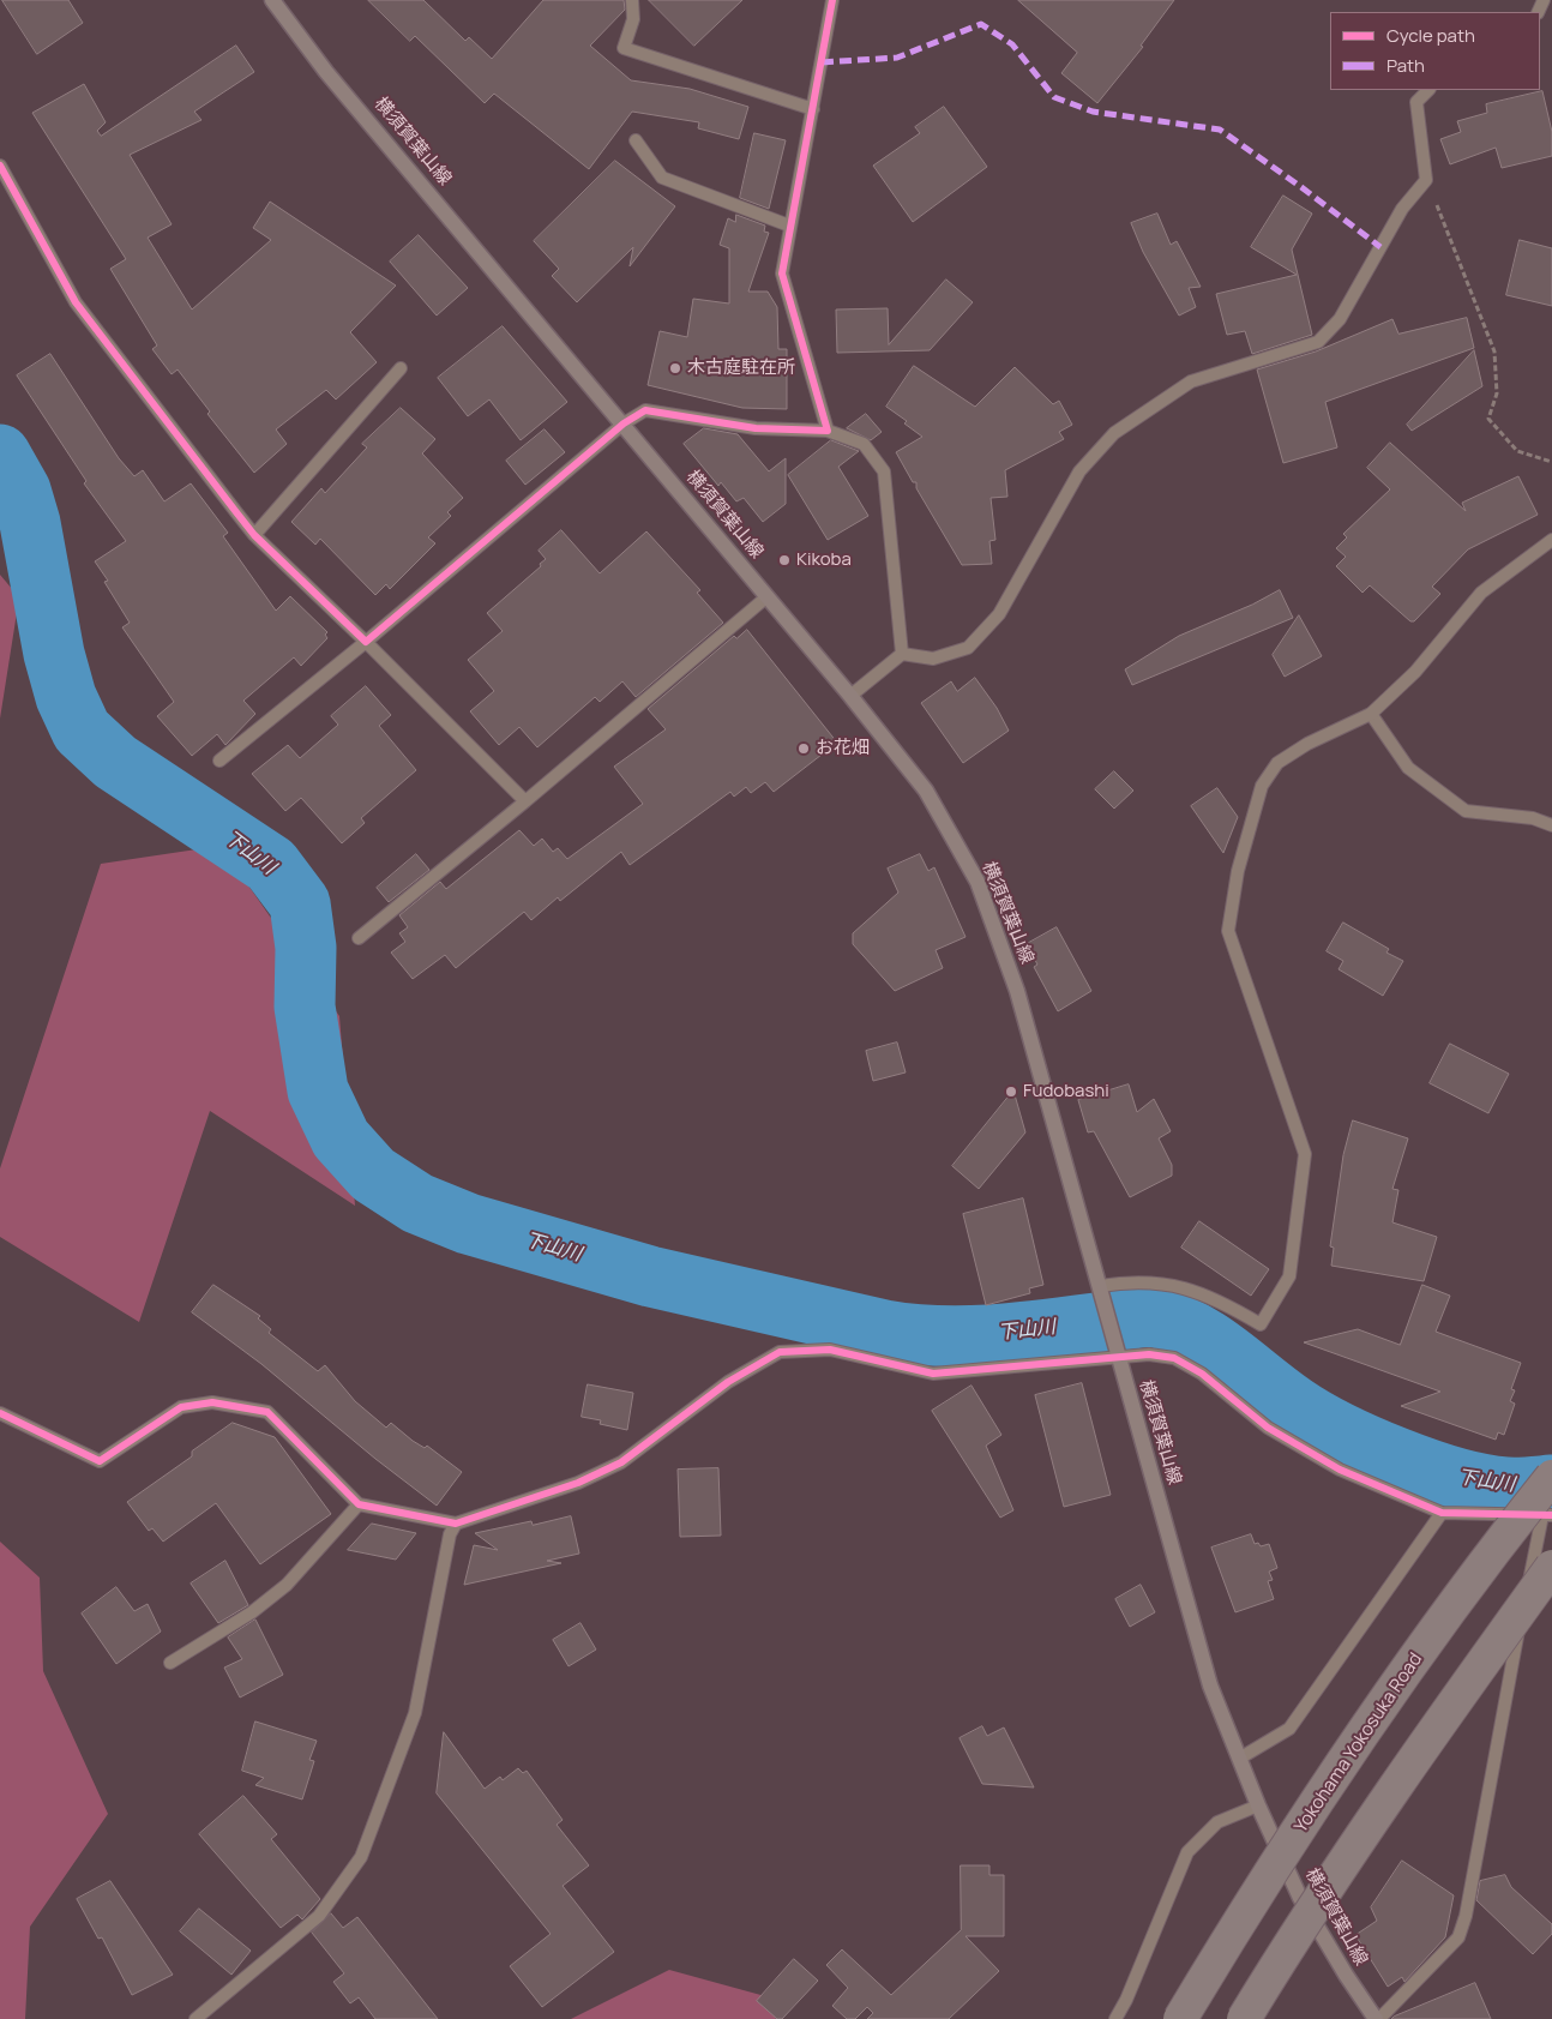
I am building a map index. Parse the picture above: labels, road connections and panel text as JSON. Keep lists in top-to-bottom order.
{
  "streets": {
    "highway": ["Yokohama Yokosuka Road"],
    "main road": ["横須賀葉山線"]
  },
  "water": ["下山川"],
  "places": [
    "木古庭駐在所",
    "Kikoba",
    "お花畑",
    "Fudobashi"
  ],
  "legend": ["Cycle path", "Path"]
}
